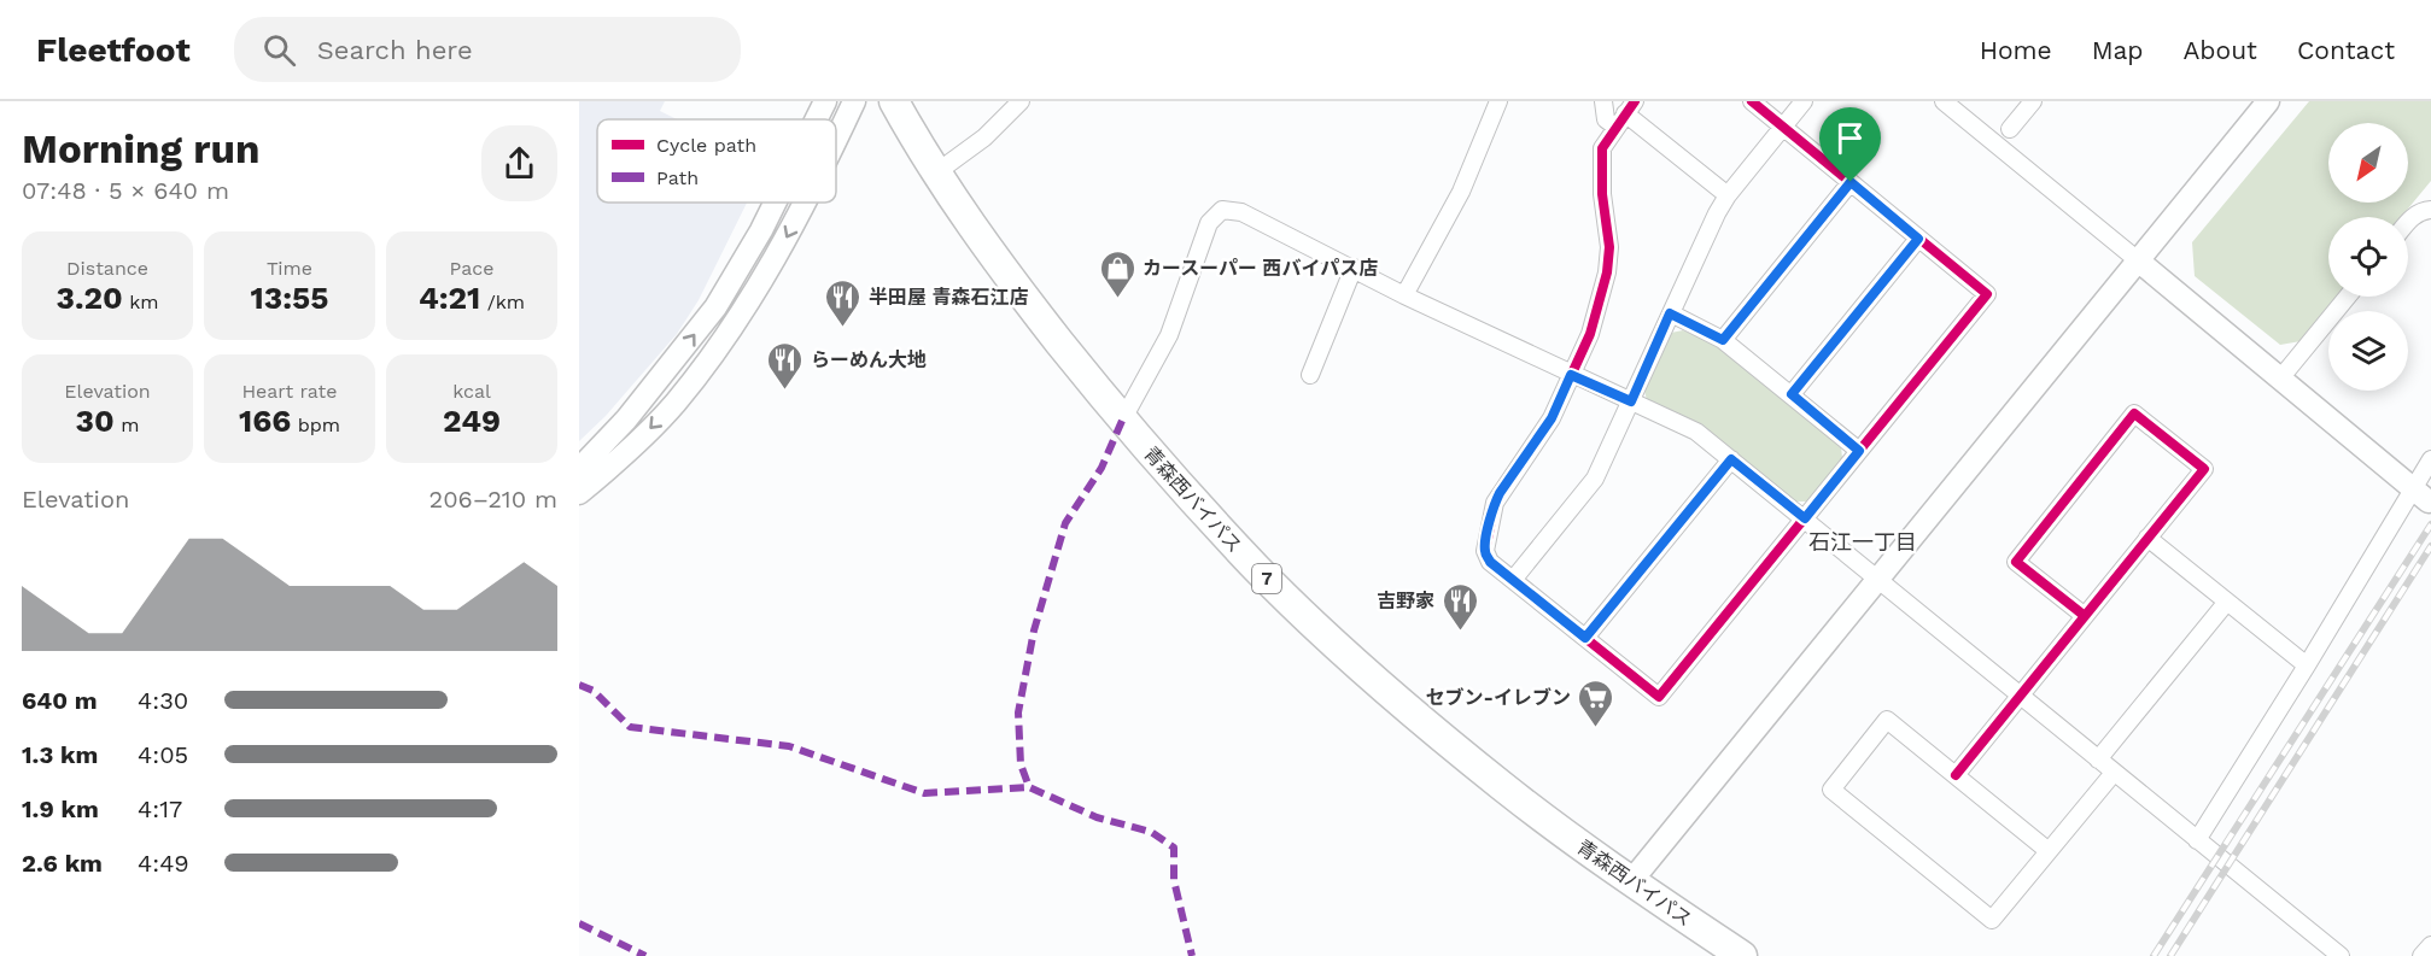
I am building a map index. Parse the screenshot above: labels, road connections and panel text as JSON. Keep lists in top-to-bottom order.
{
  "streets": {
    "highway": ["青森西バイパス", "7"]
  },
  "districts": ["石江一丁目"],
  "places": {
    "shop": ["カースーパー 西バイパス店"],
    "restaurant": ["半田屋 青森石江店", "らーめん大地", "吉野家"],
    "supermarket": ["セブン-イレブン"]
  },
  "legend": ["Cycle path", "Path"],
  "north": "bottom left",
  "page": {
    "header": "Fleetfoot",
    "search": "Search here",
    "nav": [
      "Home",
      "Map",
      "About",
      "Contact"
    ],
    "heading": ["Morning run", "07:48 · 5 × 640 m"],
    "stats": [
      ["Distance", "3.20 km"],
      ["Time", "13:55"],
      ["Pace", "4:21 /km"],
      ["Elevation", "30 m"],
      ["Heart rate", "166 bpm"],
      ["kcal", "249"]
    ],
    "chart": ["Elevation", "206–210 m"],
    "list": [
      {
        "name": "640 m",
        "note": "4:30"
      },
      {
        "name": "1.3 km",
        "note": "4:05"
      },
      {
        "name": "1.9 km",
        "note": "4:17"
      },
      {
        "name": "2.6 km",
        "note": "4:49"
      }
    ]
  }
}
